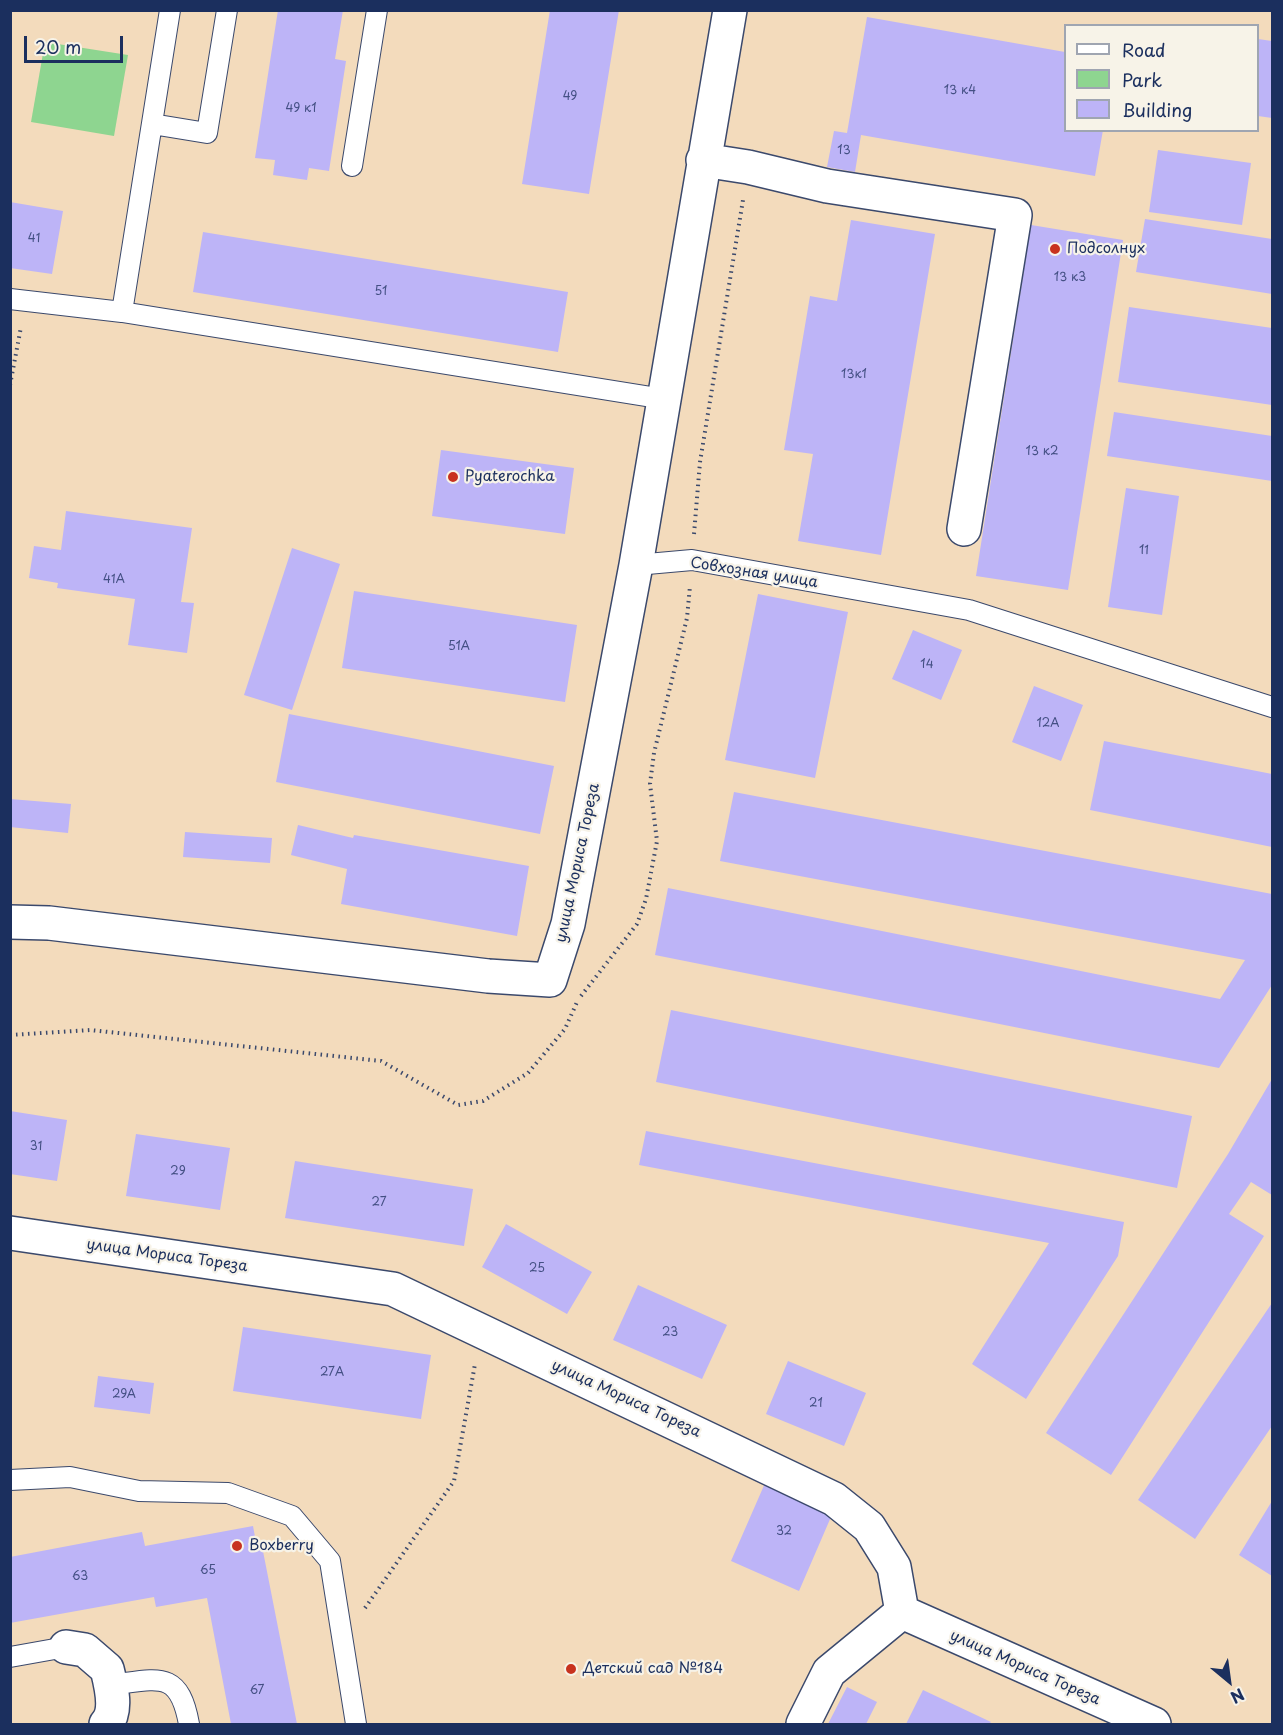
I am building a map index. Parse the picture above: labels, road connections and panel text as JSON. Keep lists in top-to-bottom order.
{
  "streets": {
    "street": ["улица Мориса Тореза"],
    "lane": ["Совхозная улица"]
  },
  "crossings": [
    ["Совхозная улица", "улица Мориса Тореза"]
  ],
  "places": [
    "Подсолнух",
    "Pyaterochka",
    "Boxberry",
    "Детский сад №184"
  ],
  "house_numbers": [
    "13 к4",
    "49",
    "49 к1",
    "13",
    "41",
    "13 к3",
    "51",
    "13к1",
    "13 к2",
    "11",
    "41А",
    "51А",
    "14",
    "12А",
    "31",
    "29",
    "27",
    "25",
    "23",
    "27А",
    "29А",
    "21",
    "32",
    "65",
    "63",
    "67"
  ],
  "legend": ["Road", "Park", "Building"],
  "scale_bar": "20 m",
  "north": "bottom right"
}
